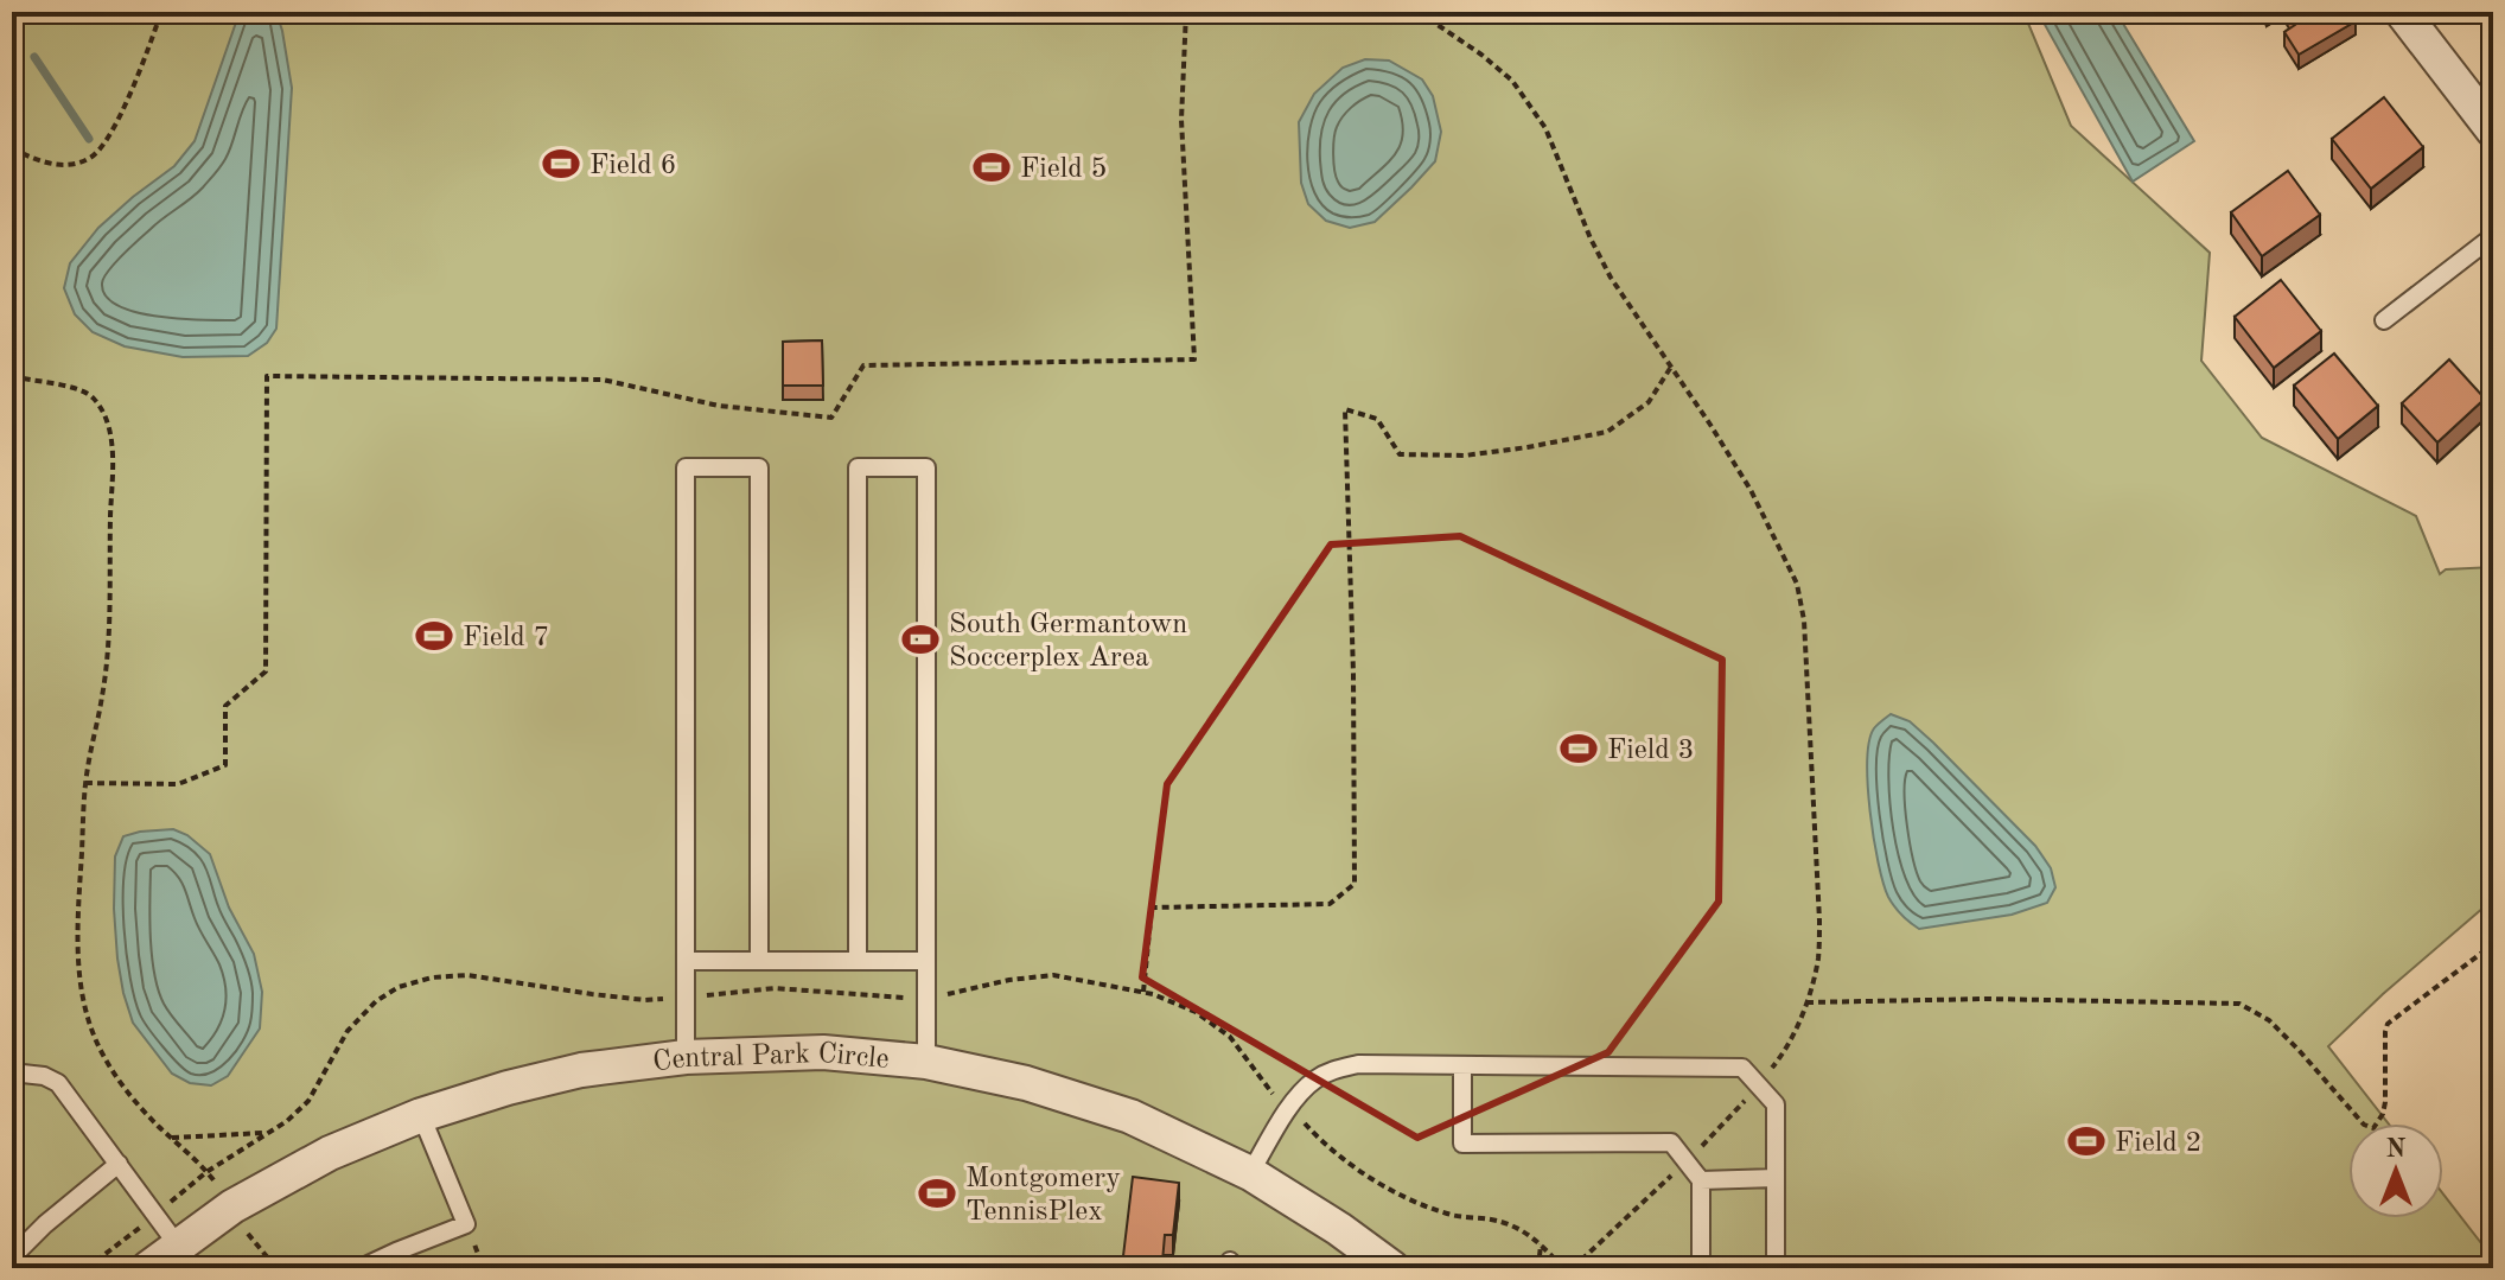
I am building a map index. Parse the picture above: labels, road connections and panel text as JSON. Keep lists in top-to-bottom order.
{
  "streets": {
    "street": ["Central Park Circle"]
  },
  "places": {
    "sports": [
      "Field 6",
      "Field 5",
      "Field 7",
      "South Germantown Soccerplex Area",
      "Field 3",
      "Field 2",
      "Montgomery TennisPlex"
    ]
  },
  "north": "top"
}
